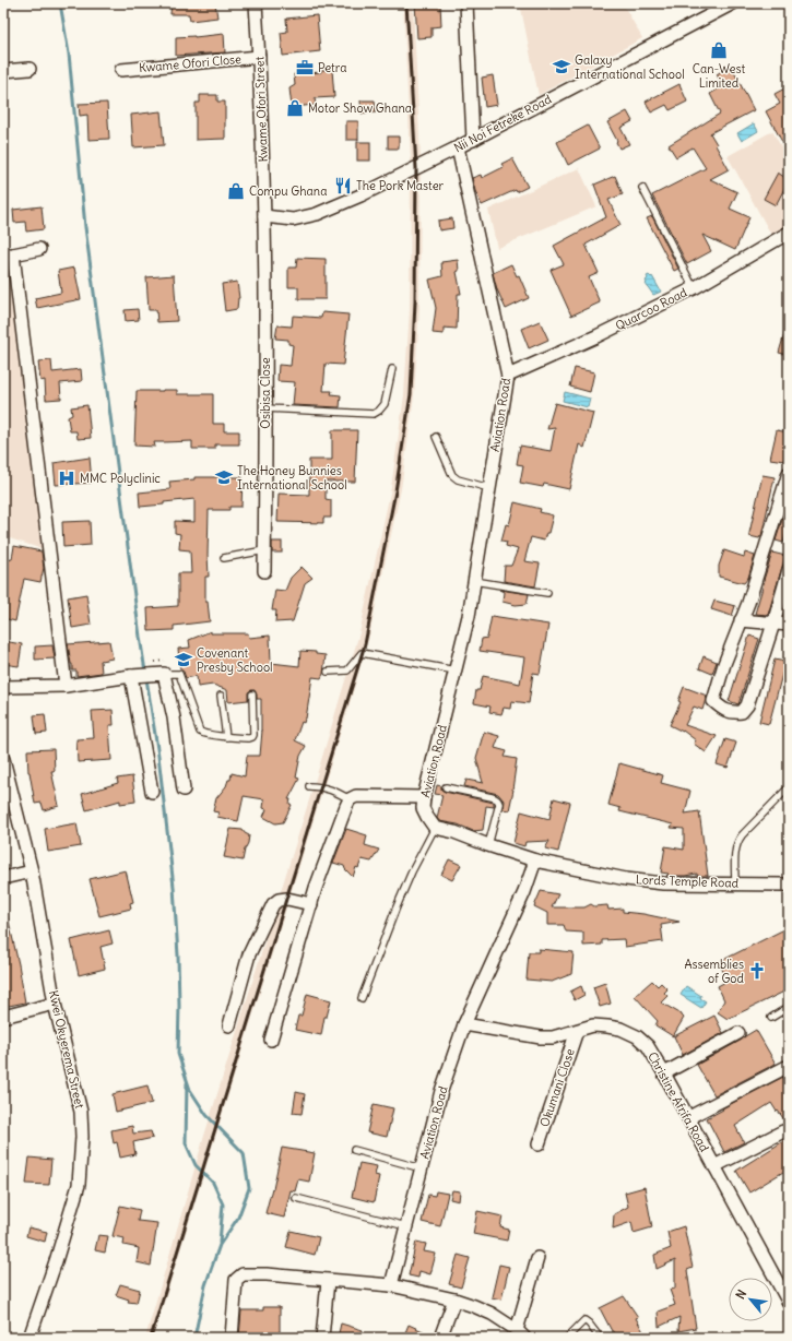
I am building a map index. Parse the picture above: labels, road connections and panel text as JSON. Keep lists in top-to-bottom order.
{
  "streets": {
    "street": [
      "Kwame Ofori Close",
      "Kwame Ofori Street",
      "Nii Noi Fetreke Road",
      "Quarcoo Road",
      "Osibisa Close",
      "Aviation Road",
      "Lords Temple Road",
      "Kwei Okyerema Street",
      "Okumani Close",
      "Christine Afrifa Road"
    ]
  },
  "crossings": [
    ["Kwame Ofori Close", "Kwame Ofori Street"],
    ["Kwame Ofori Street", "Nii Noi Fetreke Road"],
    ["Kwame Ofori Street", "Osibisa Close"],
    ["Nii Noi Fetreke Road", "Osibisa Close"],
    ["Nii Noi Fetreke Road", "Aviation Road"],
    ["Quarcoo Road", "Aviation Road"],
    ["Aviation Road", "Lords Temple Road"],
    ["Aviation Road", "Christine Afrifa Road"],
    ["Okumani Close", "Christine Afrifa Road"]
  ],
  "places": {
    "shop": ["Can-West Limited", "Motor Show Ghana", "Compu Ghana"],
    "school or university": ["Galaxy International School", "The Honey Bunnies International School", "Covenant Presby School"],
    "office": ["Petra"],
    "restaurant": ["The Pork Master"],
    "hospital": ["MMC Polyclinic"],
    "church": ["Assemblies of God"]
  },
  "north": "top left"
}
